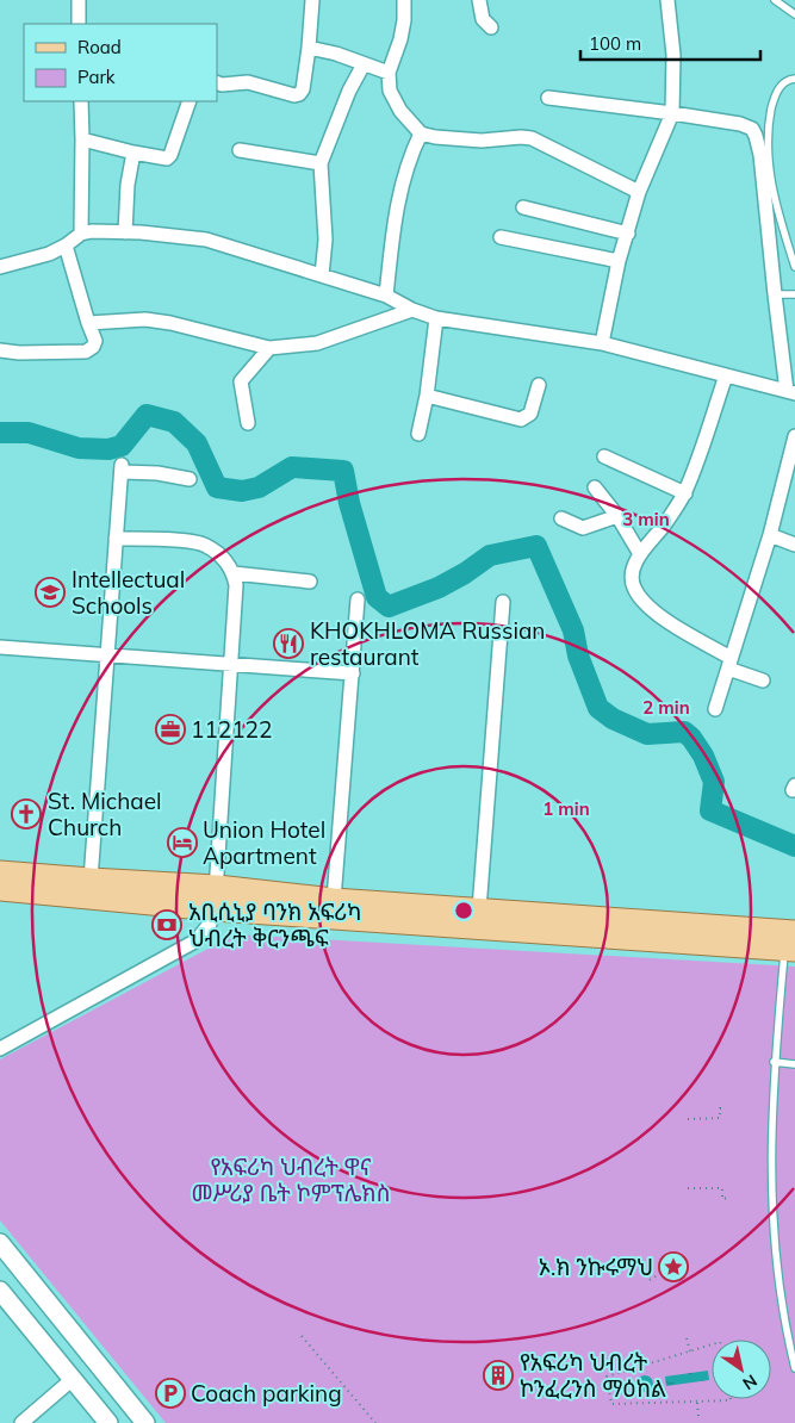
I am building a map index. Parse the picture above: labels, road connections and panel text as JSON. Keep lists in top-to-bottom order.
{
  "parks": ["የአፍሪካ ህብረት ዋና መሥሪያ ቤት ኮምፕሌክስ"],
  "places": {
    "school or university": ["Intellectual Schools"],
    "restaurant": ["KHOKHLOMA Russian restaurant"],
    "office": ["112122"],
    "church": ["St. Michael Church"],
    "hotel": ["Union Hotel Apartment"],
    "bank": ["አቢሲኒያ ባንክ አፍሪካ ህብረት ቅርንጫፍ"],
    "place": ["ኦ.ክ ንኩሩማህ"],
    "building": ["የአፍሪካ ህብረት ኮንፈረንስ ማዕከል"],
    "parking": ["Coach parking"]
  },
  "legend": ["Road", "Park"],
  "scale_bar": "100 m",
  "north": "bottom right",
  "rings": ["3 min", "2 min", "1 min"]
}
